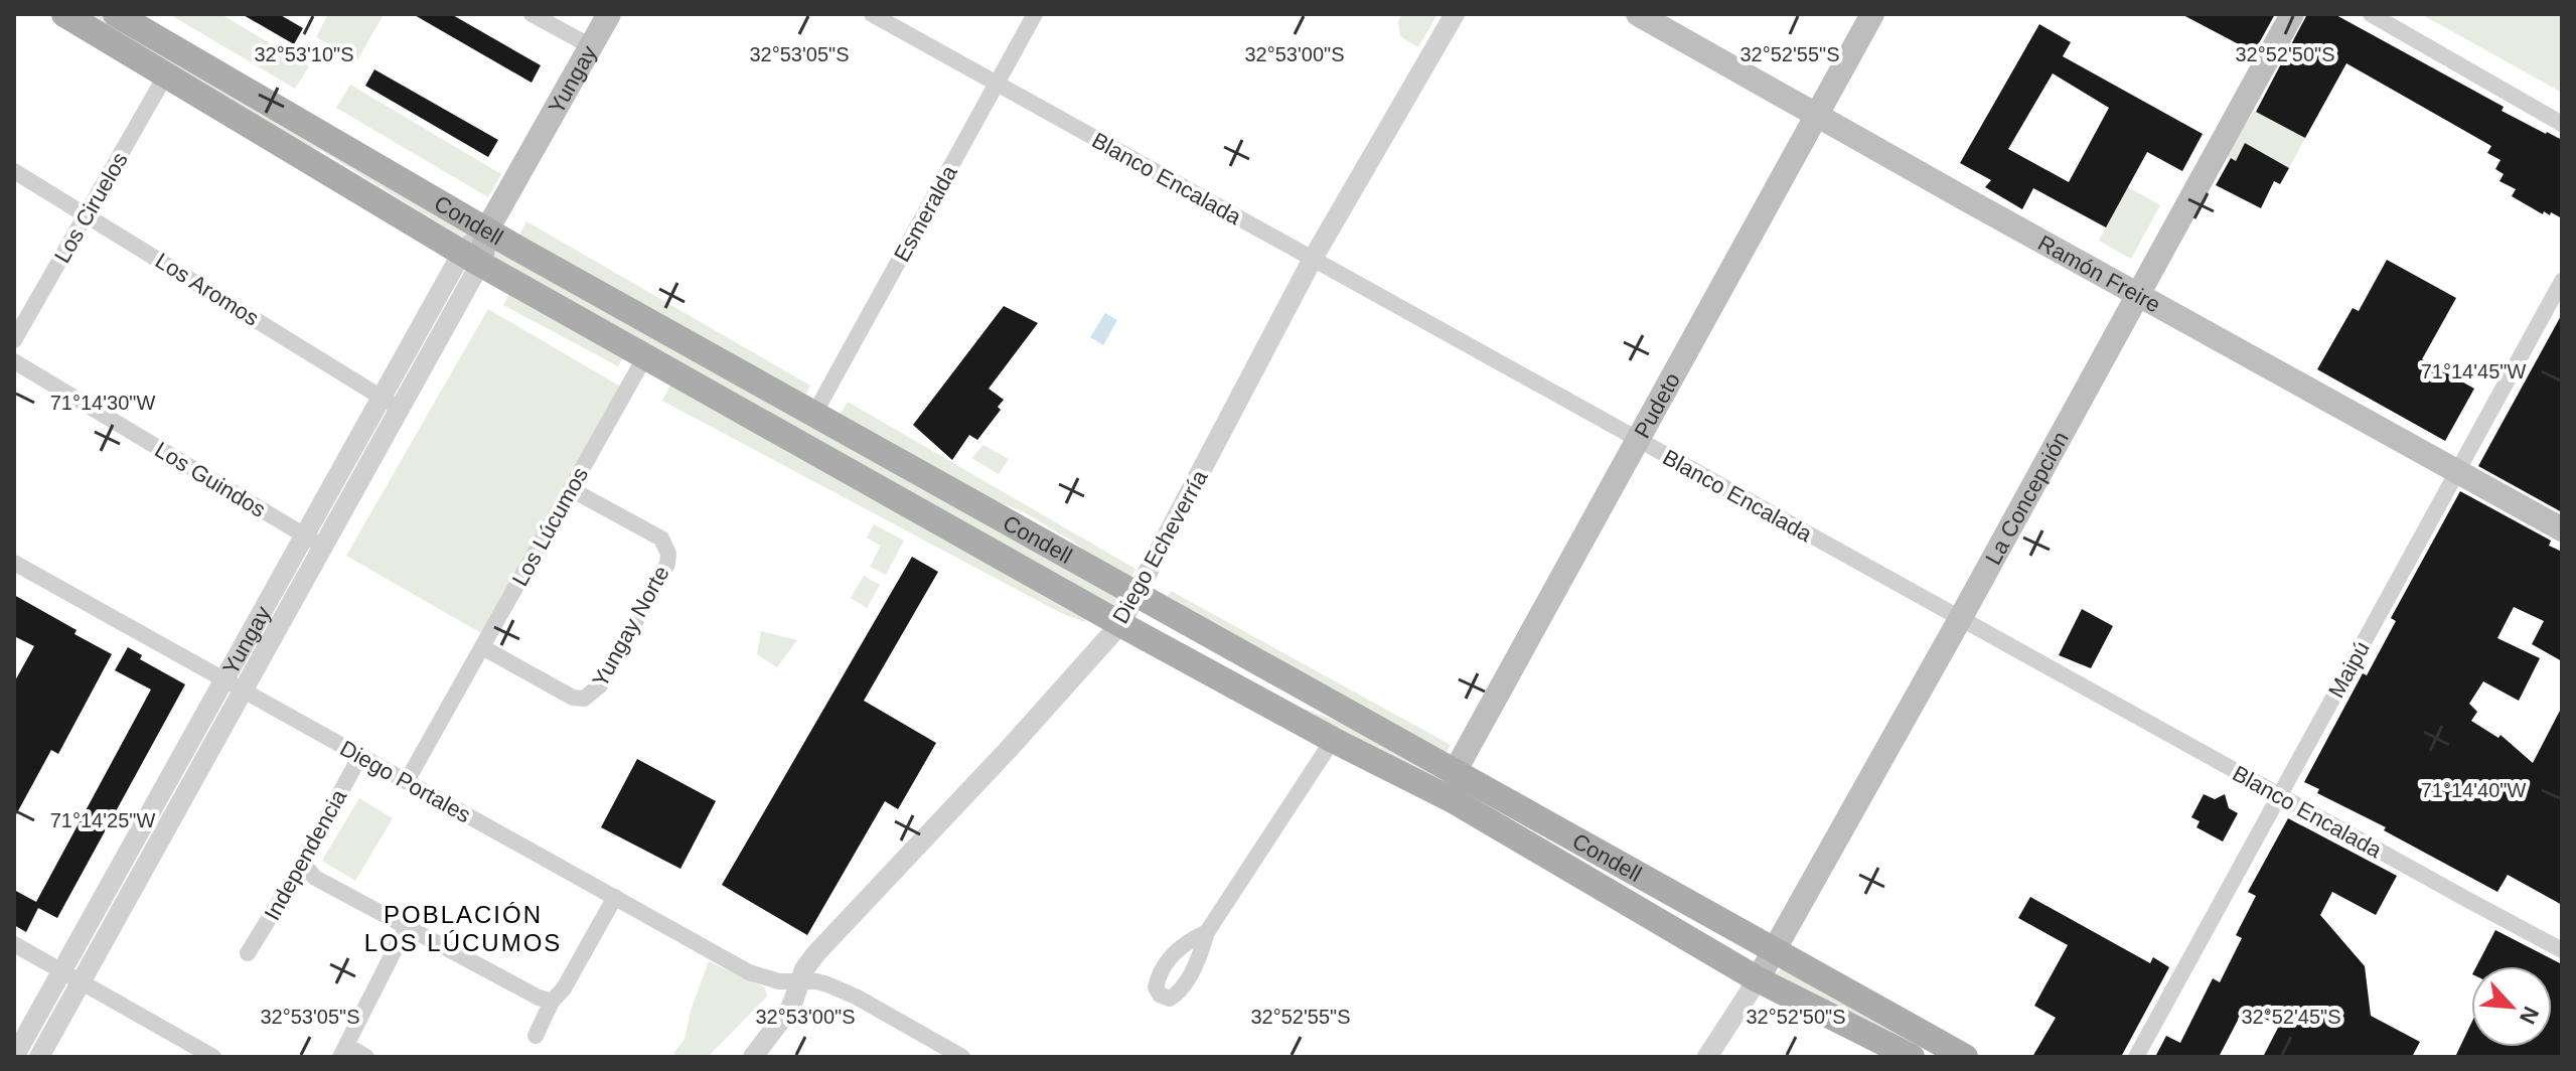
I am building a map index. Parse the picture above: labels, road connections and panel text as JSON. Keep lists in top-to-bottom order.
{
  "streets": {
    "main road": [
      "Yungay",
      "Condell",
      "Ramón Freire",
      "Pudeto",
      "La Concepción"
    ],
    "street": [
      "Blanco Encalada",
      "Los Ciruelos",
      "Esmeralda",
      "Los Aromos",
      "Los Guindos",
      "Los Lúcumos",
      "Diego Echeverría",
      "Yungay Norte",
      "Maipú",
      "Diego Portales",
      "Independencia"
    ]
  },
  "crossings": [
    ["Yungay", "Condell"],
    ["Yungay", "Los Aromos"],
    ["Yungay", "Los Guindos"],
    ["Yungay", "Diego Portales"],
    ["Blanco Encalada", "Esmeralda"],
    ["Blanco Encalada", "Pudeto"],
    ["Blanco Encalada", "La Concepción"],
    ["Blanco Encalada", "Diego Echeverría"],
    ["Blanco Encalada", "Maipú"],
    ["Los Ciruelos", "Condell"],
    ["Los Ciruelos", "Los Aromos"],
    ["Esmeralda", "Condell"],
    ["Condell", "Pudeto"],
    ["Condell", "La Concepción"],
    ["Condell", "Los Lúcumos"],
    ["Condell", "Diego Echeverría"],
    ["Ramón Freire", "Pudeto"],
    ["Ramón Freire", "La Concepción"],
    ["Ramón Freire", "Maipú"],
    ["Los Lúcumos", "Yungay Norte"],
    ["Los Lúcumos", "Diego Portales"],
    ["Diego Echeverría", "Diego Portales"],
    ["Diego Portales", "Independencia"]
  ],
  "districts": ["POBLACIÓN LOS LÚCUMOS"],
  "north": "bottom right",
  "coordinates": [
    "32°52'50\"S",
    "32°53'10\"S",
    "32°53'05\"S",
    "32°53'00\"S",
    "32°52'55\"S",
    "71°14'45\"W",
    "71°14'30\"W",
    "71°14'40\"W",
    "71°14'25\"W",
    "32°52'45\"S"
  ]
}
